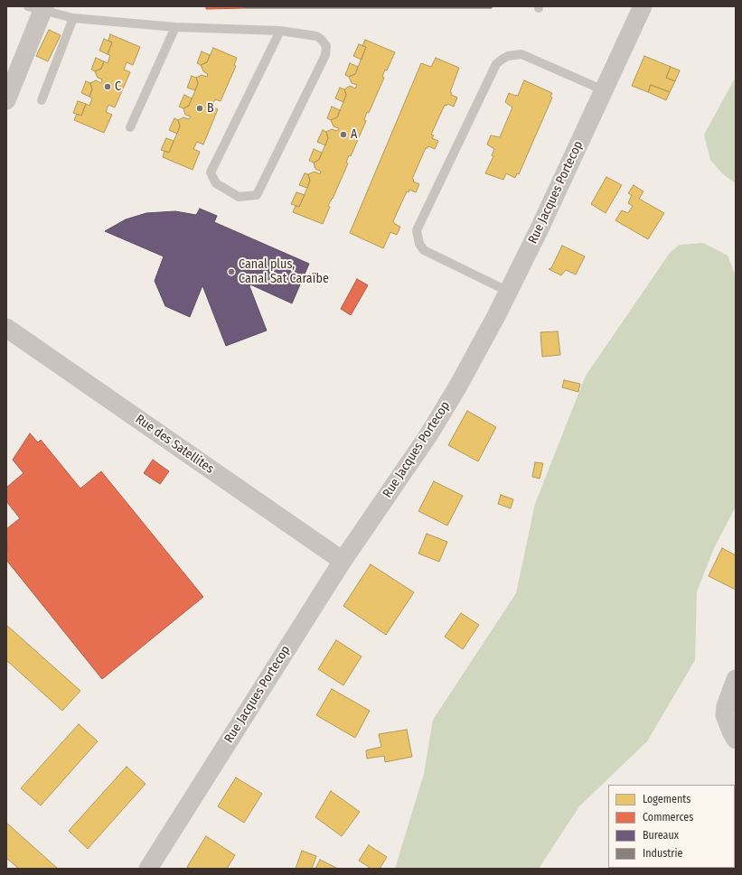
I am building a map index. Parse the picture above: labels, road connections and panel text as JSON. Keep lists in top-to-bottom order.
{
  "streets": {
    "street": ["Rue Jacques Portecop", "Rue des Satellites"]
  },
  "crossings": [
    ["Rue Jacques Portecop", "Rue des Satellites"]
  ],
  "places": [
    "C",
    "B",
    "A",
    "Canal plus, Canal Sat Caraïbe"
  ],
  "legend": [
    "Logements",
    "Commerces",
    "Bureaux",
    "Industrie"
  ]
}
